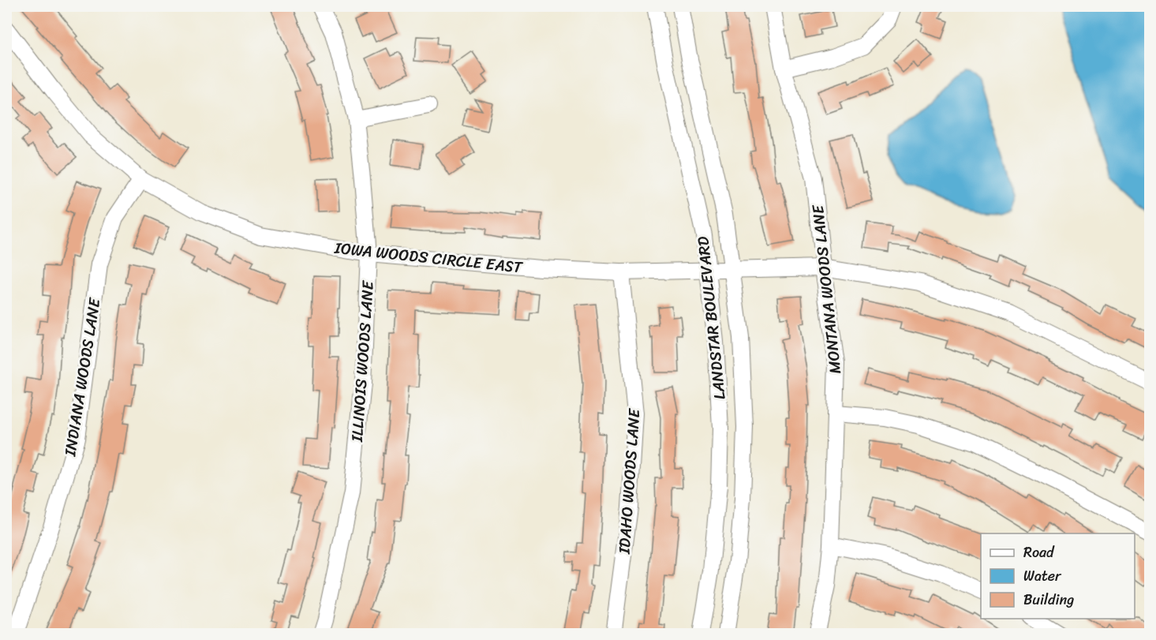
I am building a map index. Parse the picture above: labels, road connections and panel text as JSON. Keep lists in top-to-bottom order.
{
  "streets": {
    "street": [
      "IOWA WOODS CIRCLE EAST",
      "MONTANA WOODS LANE",
      "LANDSTAR BOULEVARD",
      "ILLINOIS WOODS LANE",
      "INDIANA WOODS LANE",
      "IDAHO WOODS LANE"
    ]
  },
  "crossings": [
    ["IOWA WOODS CIRCLE EAST", "MONTANA WOODS LANE"],
    ["IOWA WOODS CIRCLE EAST", "LANDSTAR BOULEVARD"],
    ["IOWA WOODS CIRCLE EAST", "ILLINOIS WOODS LANE"],
    ["IOWA WOODS CIRCLE EAST", "INDIANA WOODS LANE"],
    ["IOWA WOODS CIRCLE EAST", "IDAHO WOODS LANE"]
  ],
  "legend": ["Road", "Water", "Building"]
}
